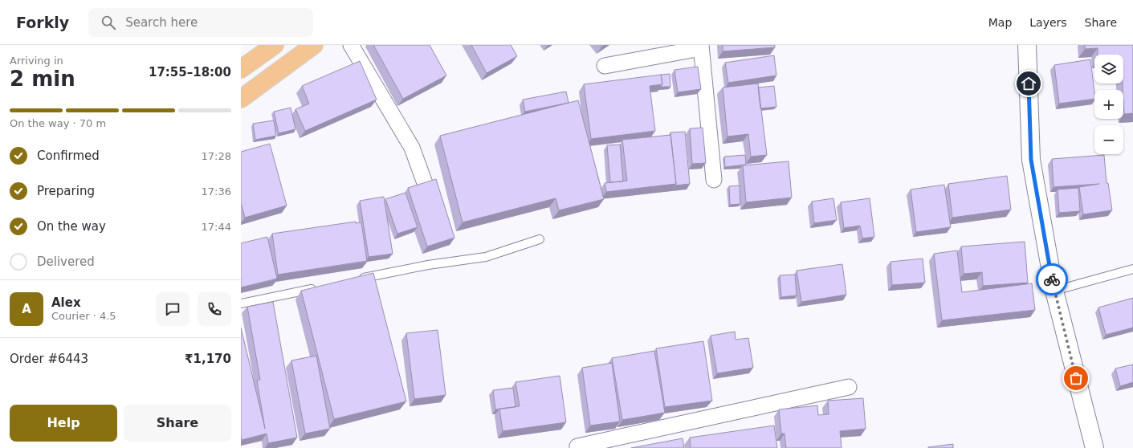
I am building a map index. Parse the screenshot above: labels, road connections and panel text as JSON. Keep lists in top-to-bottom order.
{
  "page": {
    "header": "Forkly",
    "search": "Search here",
    "nav": ["Map", "Layers", "Share"],
    "heading": ["2 min", "Arriving in", "17:55–18:00"],
    "panel": [
      "Alex",
      "Courier · 4.5",
      "Order #6443",
      "₹1,170"
    ],
    "map_buttons": ["+", "−"],
    "bar": "On the way · 70 m",
    "list": [
      ["Confirmed", "17:28"],
      ["Preparing", "17:36"],
      ["On the way", "17:44"],
      "Delivered"
    ],
    "round": "A",
    "buttons": ["Help", "Share"]
  }
}
